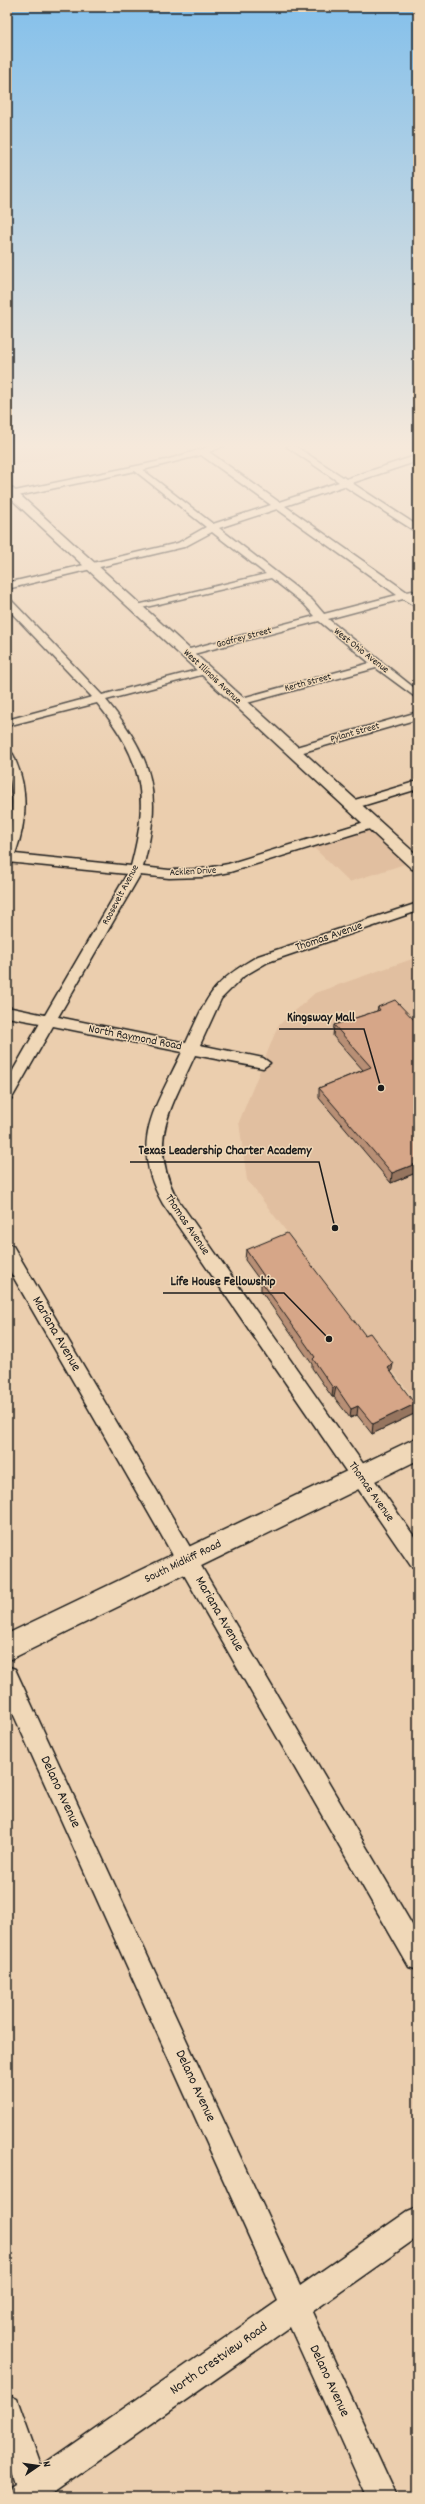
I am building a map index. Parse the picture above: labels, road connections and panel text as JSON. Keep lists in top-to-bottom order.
{
  "streets": {
    "main road": ["West Illinois Avenue", "South Midkiff Road"],
    "street": [
      "Godfrey Street",
      "West Ohio Avenue",
      "Kerth Street",
      "Pylant Street",
      "Acklen Drive",
      "Roosevelt Avenue",
      "Thomas Avenue",
      "North Raymond Road",
      "Mariana Avenue",
      "Delano Avenue",
      "North Crestview Road"
    ]
  },
  "crossings": [
    ["Godfrey Street", "West Ohio Avenue"],
    ["Godfrey Street", "West Illinois Avenue"],
    ["West Ohio Avenue", "Kerth Street"],
    ["West Illinois Avenue", "Kerth Street"],
    ["West Illinois Avenue", "Pylant Street"],
    ["West Illinois Avenue", "Acklen Drive"],
    ["Acklen Drive", "Roosevelt Avenue"],
    ["Roosevelt Avenue", "North Raymond Road"],
    ["Thomas Avenue", "North Raymond Road"],
    ["Thomas Avenue", "South Midkiff Road"],
    ["Mariana Avenue", "South Midkiff Road"],
    ["Delano Avenue", "North Crestview Road"]
  ],
  "places": ["Kingsway Mall", "Texas Leadership Charter Academy", "Life House Fellowship"],
  "north": "right"
}
